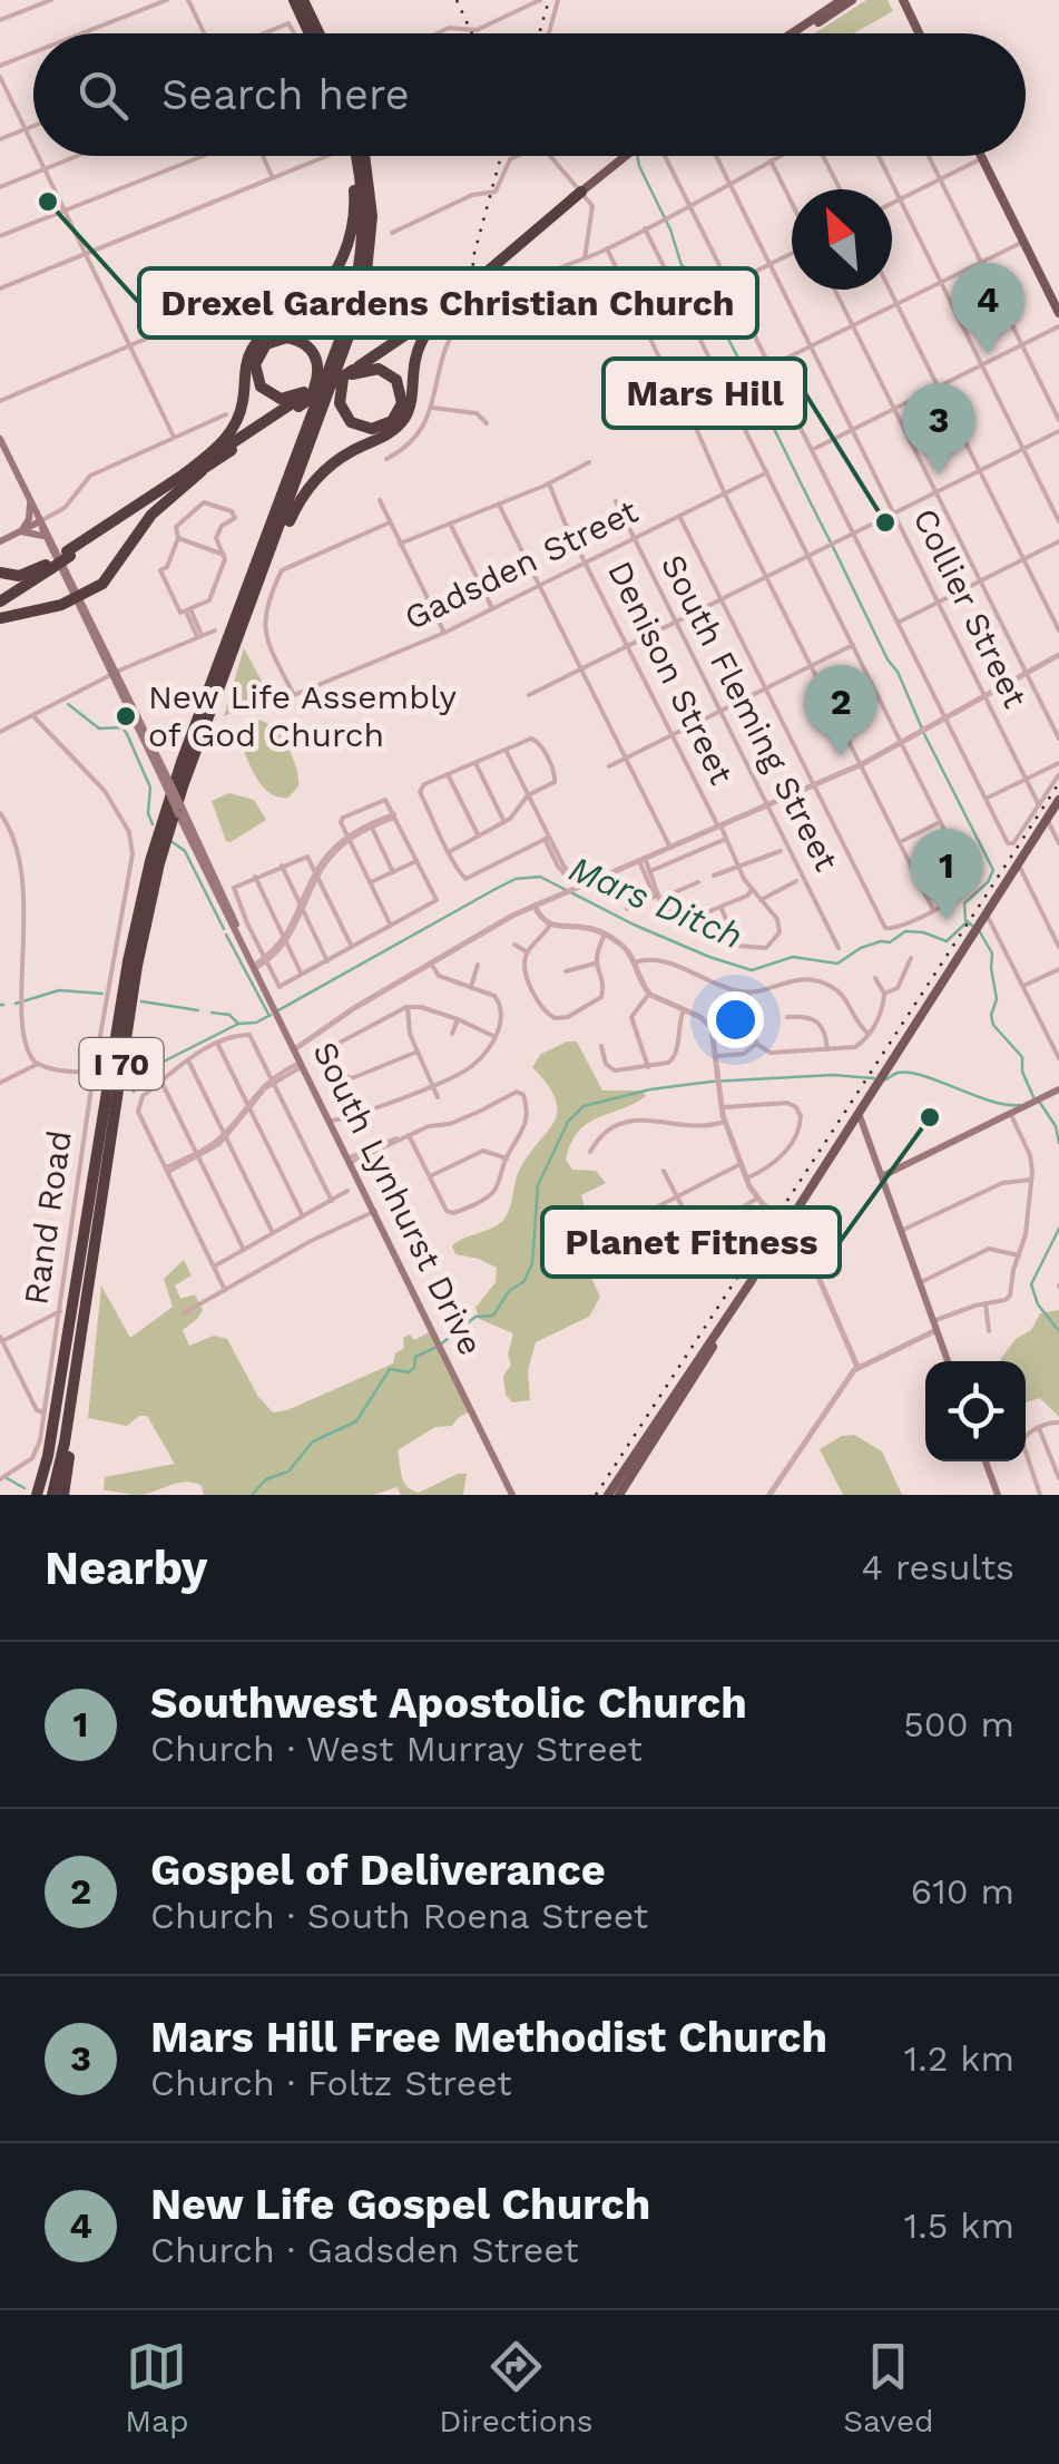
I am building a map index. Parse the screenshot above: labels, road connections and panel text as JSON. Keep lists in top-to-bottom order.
{
  "streets": {
    "highway": ["I 70"],
    "main road": ["South Lynhurst Drive"],
    "street": [
      "Gadsden Street",
      "Collier Street",
      "Denison Street",
      "South Fleming Street",
      "Rand Road"
    ]
  },
  "crossings": [
    ["Gadsden Street", "Denison Street"],
    ["Gadsden Street", "South Fleming Street"],
    ["I 70", "Rand Road"]
  ],
  "water": ["Mars Ditch"],
  "places": [
    "Drexel Gardens Christian Church",
    "Mars Hill",
    "New Life Assembly of God Church",
    "Planet Fitness"
  ],
  "north": "top left",
  "page": {
    "search": "Search here",
    "pins": [
      "4",
      "3",
      "2",
      "1"
    ],
    "heading": ["Nearby", "4 results"],
    "list": [
      {
        "mark": "1",
        "name": "Southwest Apostolic Church",
        "note": "Church · West Murray Street",
        "value": "500 m"
      },
      {
        "mark": "2",
        "name": "Gospel of Deliverance",
        "note": "Church · South Roena Street",
        "value": "610 m"
      },
      {
        "mark": "3",
        "name": "Mars Hill Free Methodist Church",
        "note": "Church · Foltz Street",
        "value": "1.2 km"
      },
      {
        "mark": "4",
        "name": "New Life Gospel Church",
        "note": "Church · Gadsden Street",
        "value": "1.5 km"
      }
    ],
    "nav": ["Map", "Directions", "Saved"]
  }
}
